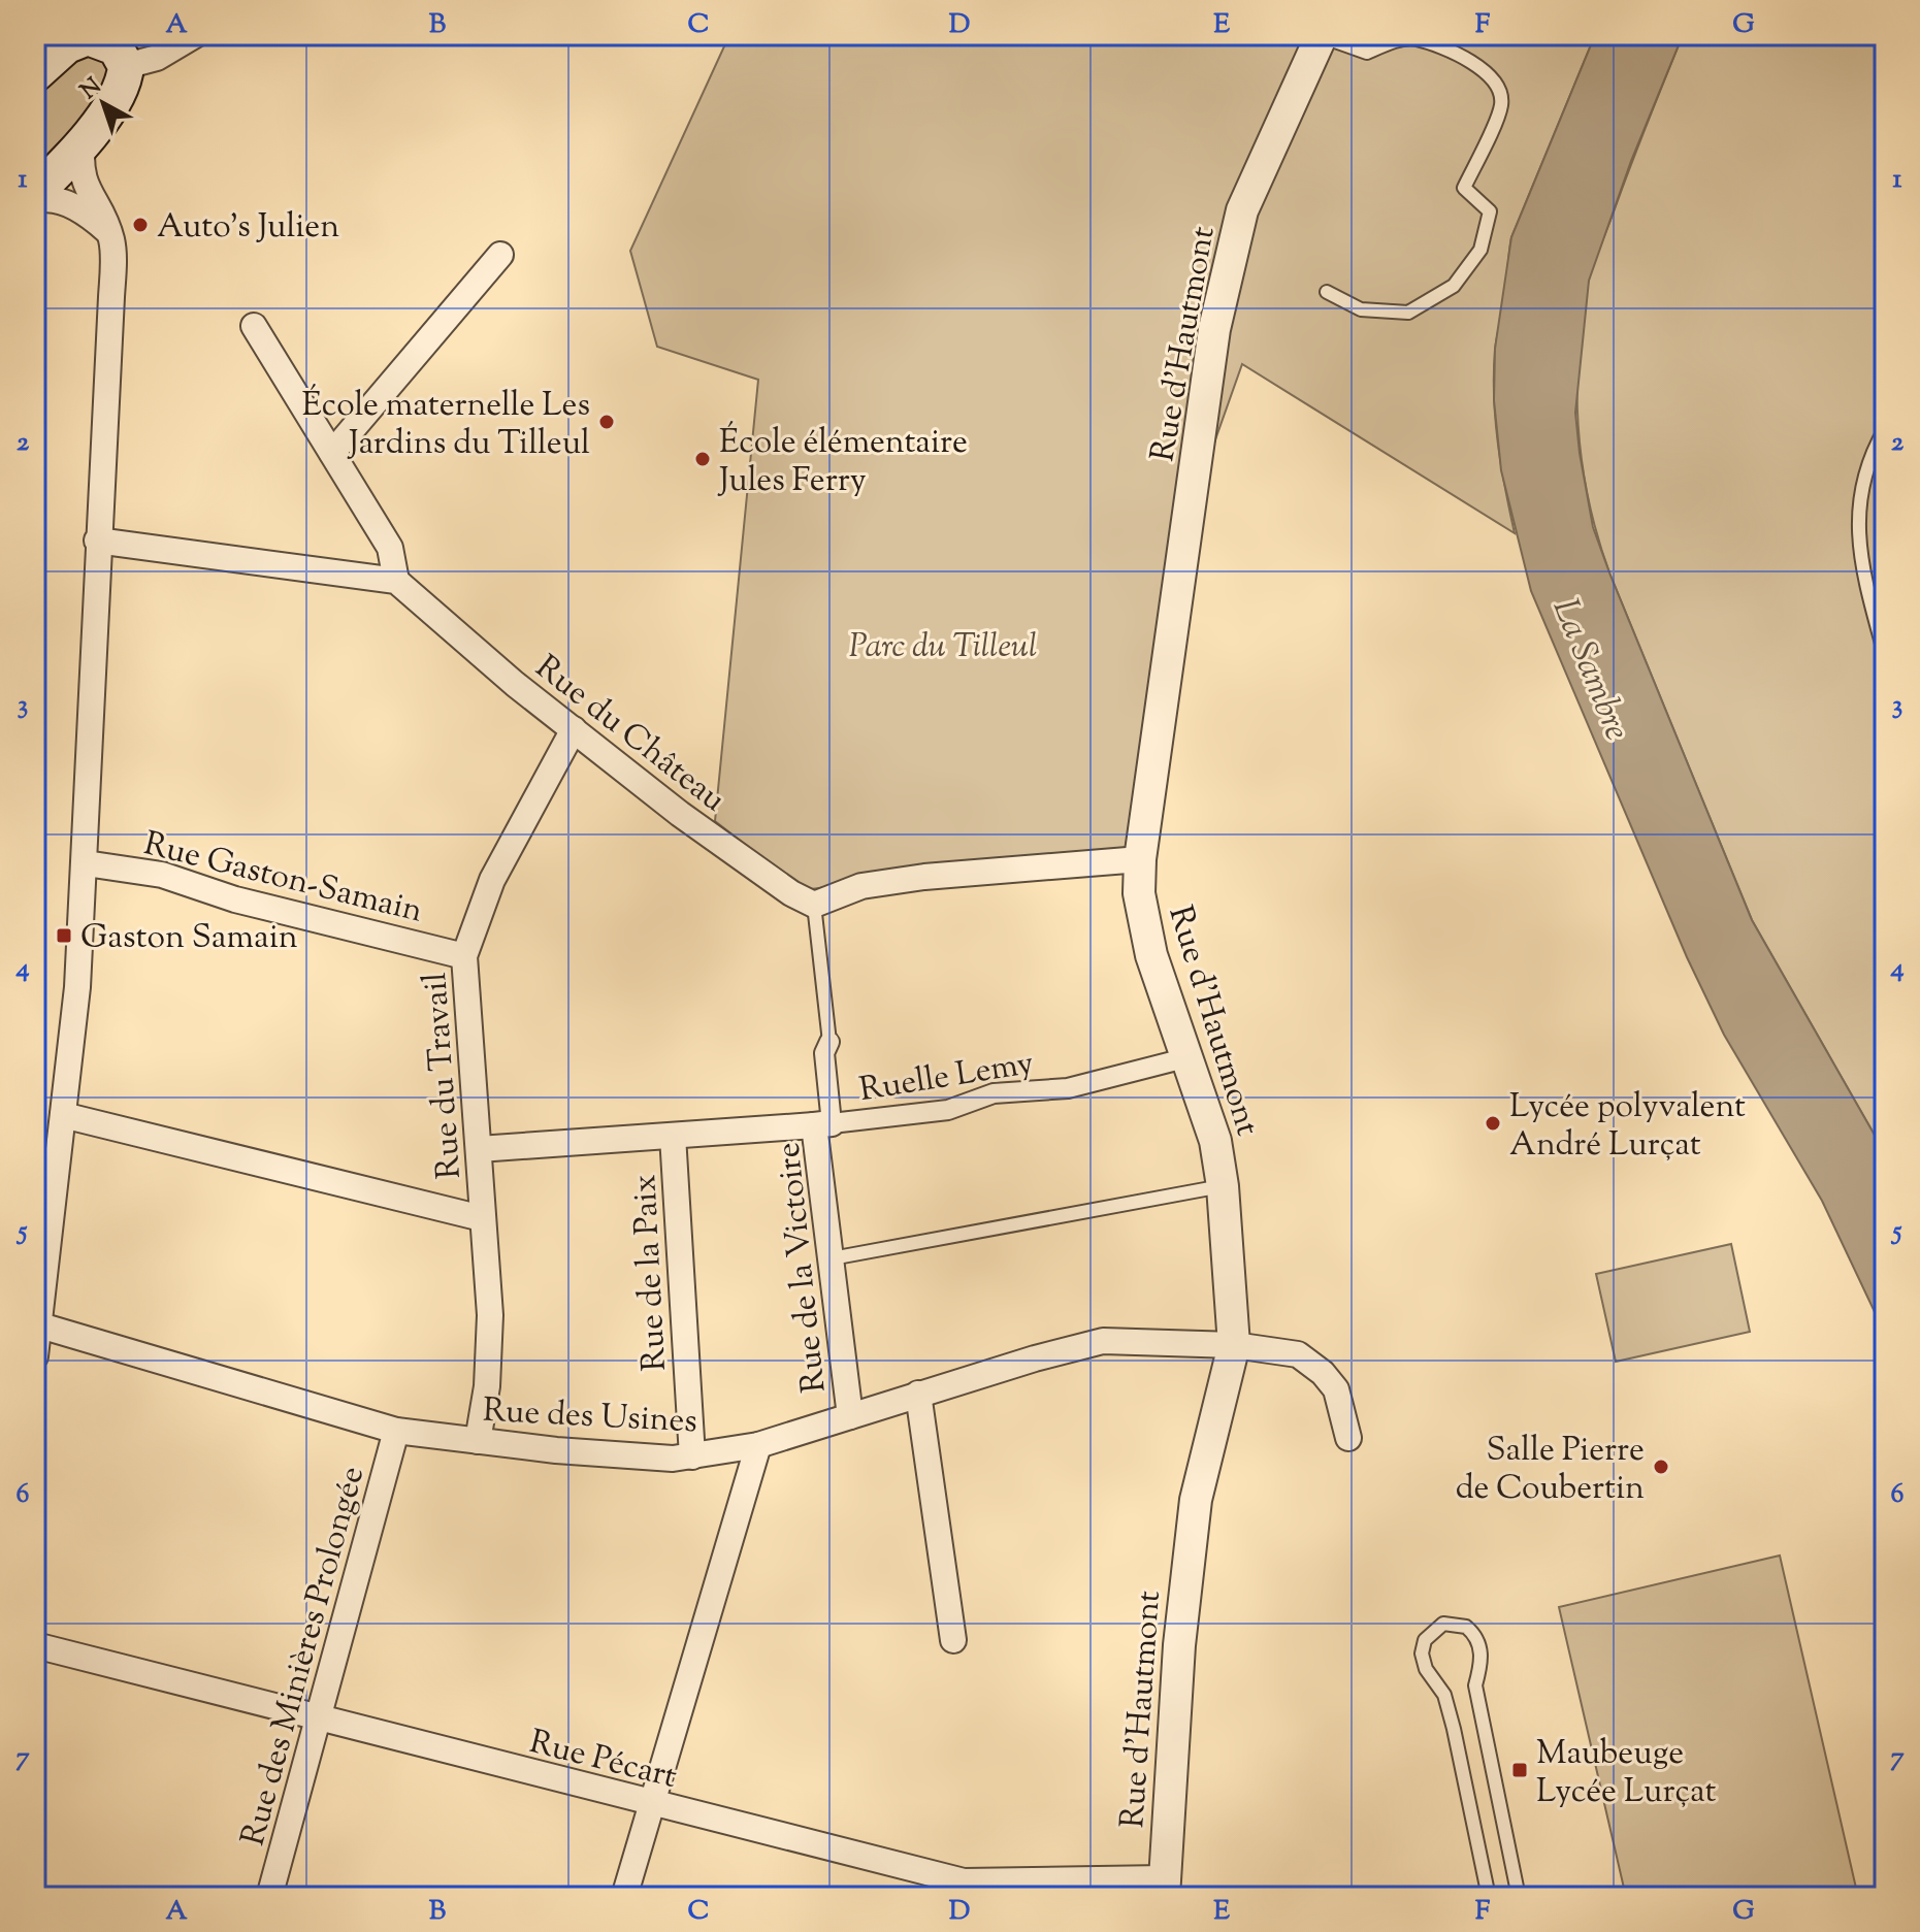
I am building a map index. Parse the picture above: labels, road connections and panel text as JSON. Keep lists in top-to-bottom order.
{
  "streets": {
    "street": [
      "Rue d'Hautmont",
      "Rue du Château",
      "Rue Gaston-Samain",
      "Ruelle Lemy",
      "Rue du Travail",
      "Rue de la Victoire",
      "Rue de la Paix",
      "Rue des Usines",
      "Rue des Minières Prolongée",
      "Rue Pécart"
    ]
  },
  "crossings": [
    ["Rue d'Hautmont", "Ruelle Lemy"],
    ["Rue d'Hautmont", "Rue des Usines"],
    ["Rue d'Hautmont", "Rue Pécart"],
    ["Rue du Château", "Ruelle Lemy"],
    ["Rue du Château", "Rue du Travail"],
    ["Rue Gaston-Samain", "Rue du Travail"],
    ["Ruelle Lemy", "Rue de la Victoire"],
    ["Rue du Travail", "Rue des Usines"],
    ["Rue de la Victoire", "Rue des Usines"],
    ["Rue de la Paix", "Rue des Usines"],
    ["Rue des Usines", "Rue des Minières Prolongée"],
    ["Rue des Minières Prolongée", "Rue Pécart"]
  ],
  "water": ["La Sambre"],
  "parks": ["Parc du Tilleul"],
  "places": {
    "other": [
      "Auto's Julien",
      "École maternelle Les Jardins du Tilleul",
      "École élémentaire Jules Ferry",
      "Lycée polyvalent André Lurçat",
      "Salle Pierre de Coubertin"
    ],
    "transit": ["Gaston Samain", "Maubeuge Lycée Lurçat"]
  },
  "north": "top left",
  "grid": {
    "columns": [
      "A",
      "B",
      "C",
      "D",
      "E",
      "F",
      "G"
    ],
    "rows": [
      "1",
      "2",
      "3",
      "4",
      "5",
      "6",
      "7"
    ]
  }
}
